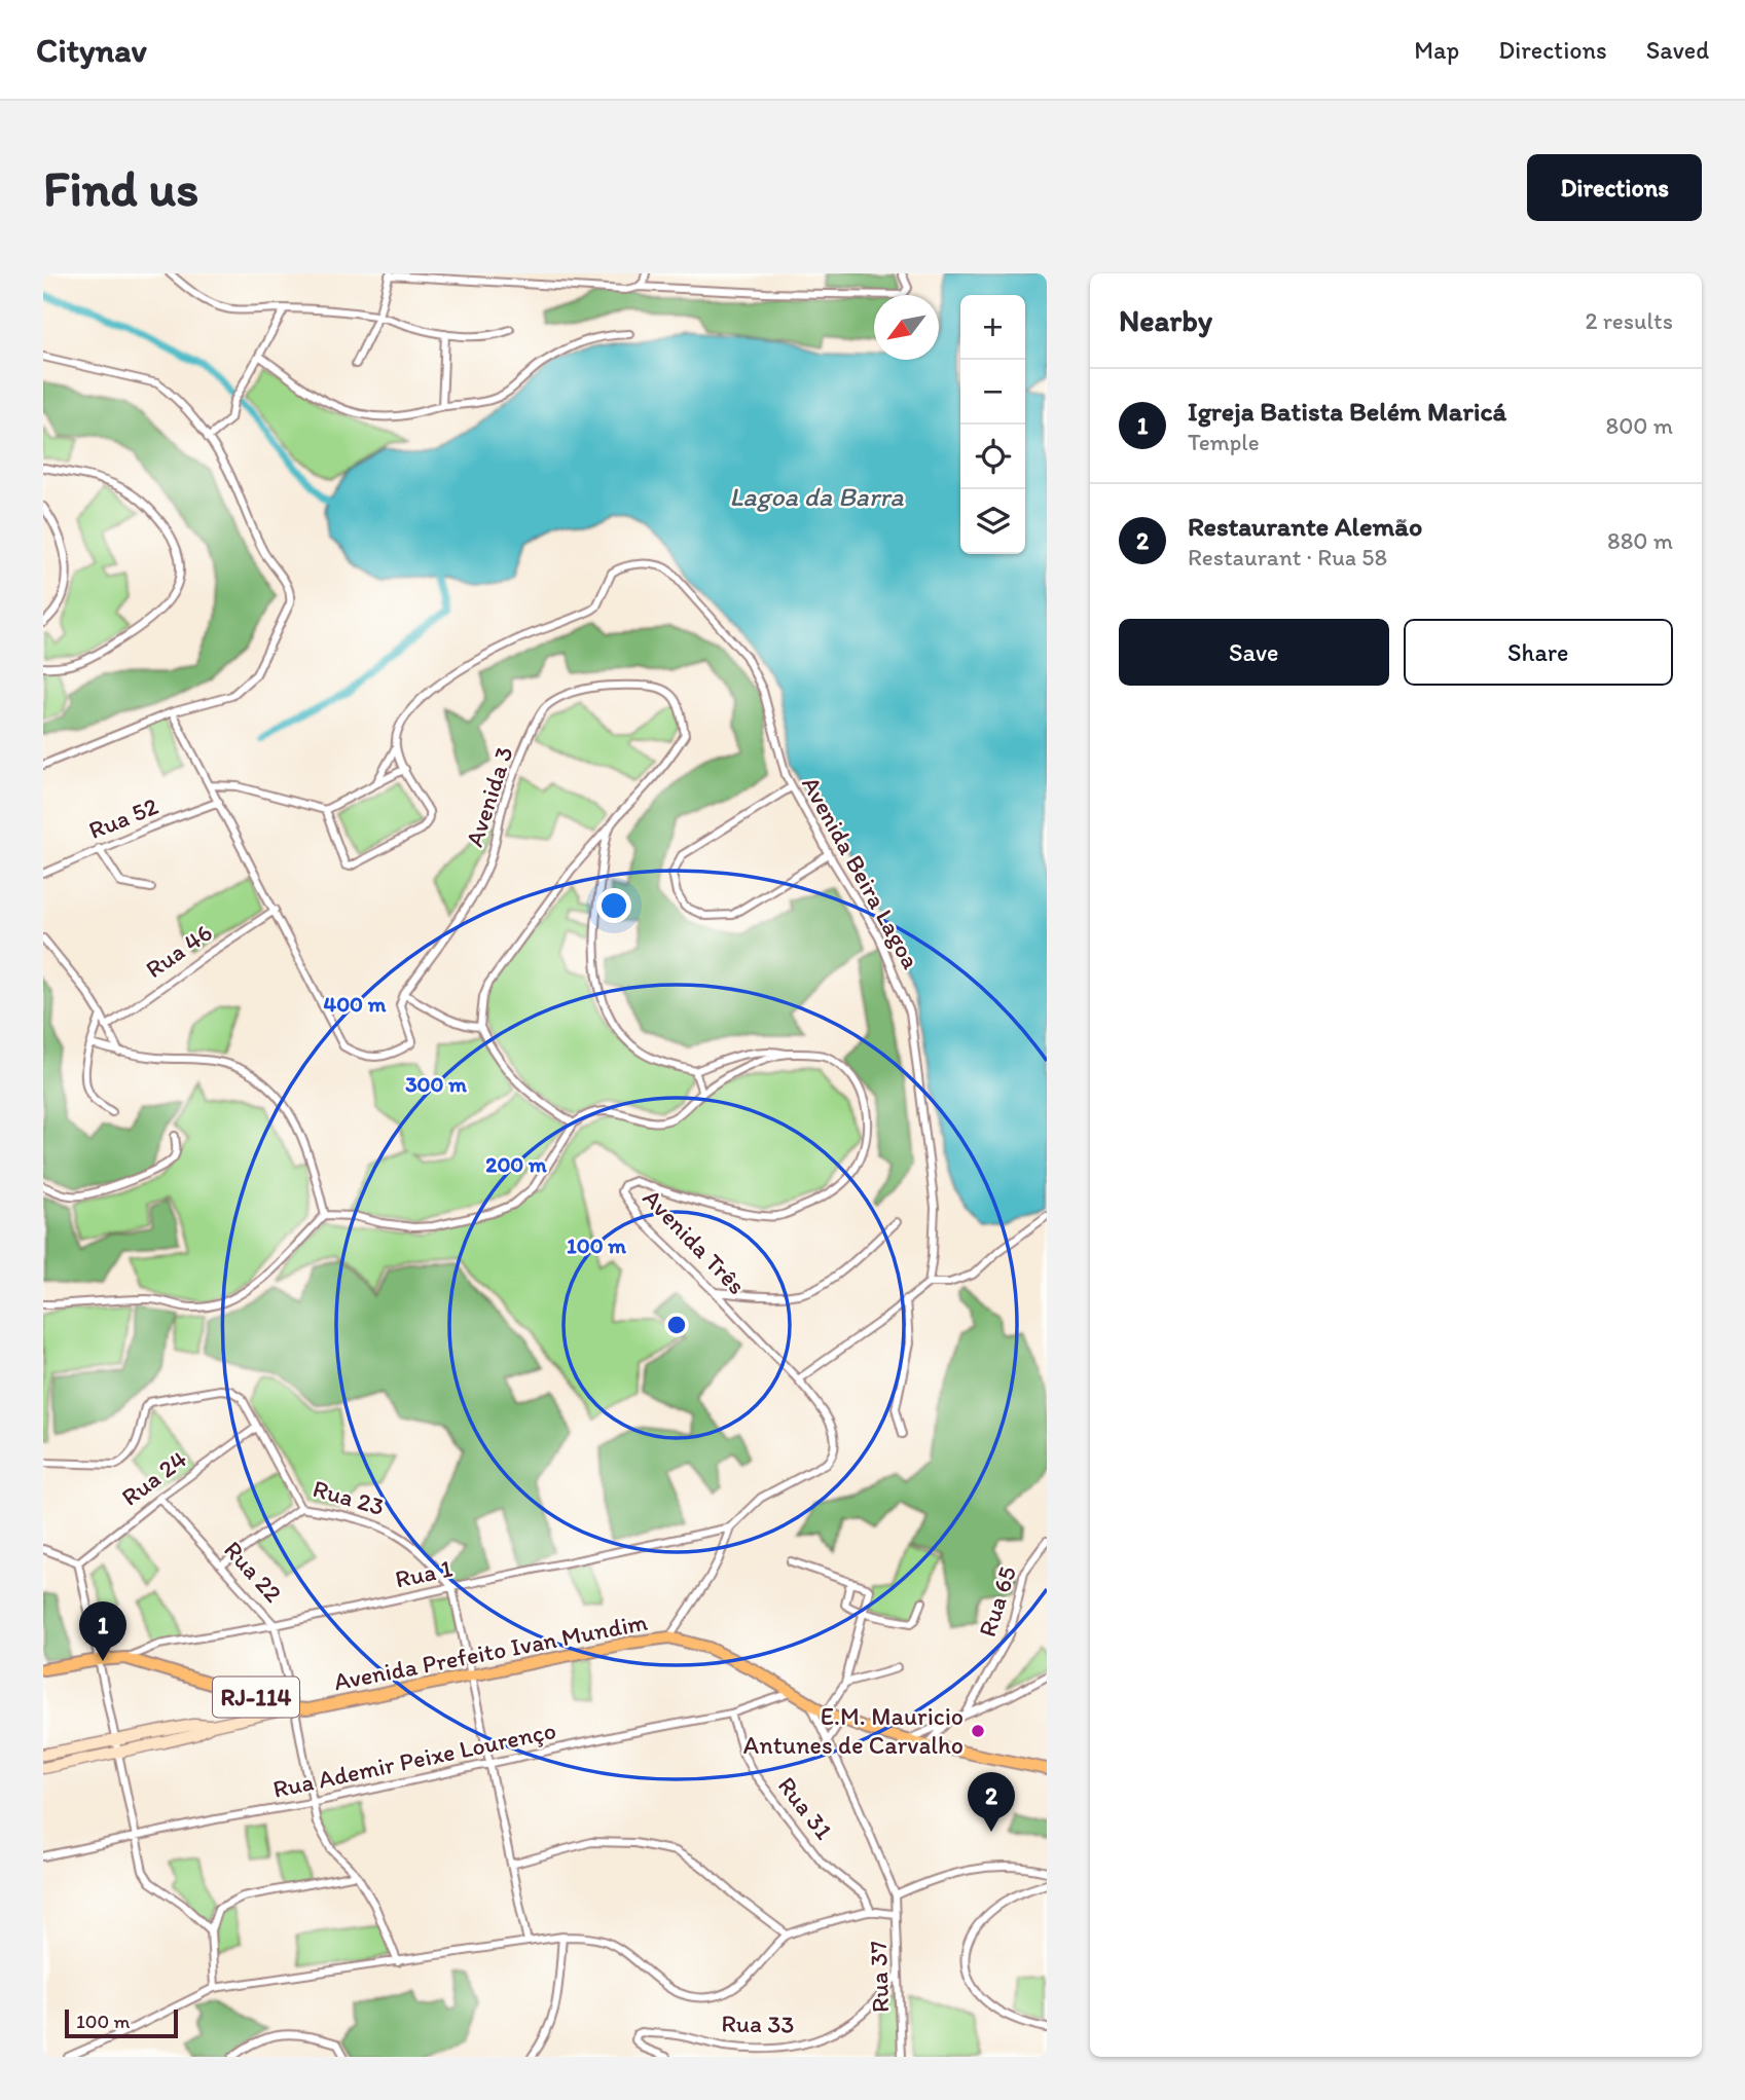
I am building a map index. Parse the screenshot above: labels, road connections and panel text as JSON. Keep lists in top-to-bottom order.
{
  "streets": {
    "main road": ["Avenida Prefeito Ivan Mundim", "RJ-114"],
    "street": [
      "Avenida 3",
      "Rua 52",
      "Avenida Beira Lagoa",
      "Rua 46",
      "Avenida Três",
      "Rua 24",
      "Rua 23",
      "Rua 22",
      "Rua 1",
      "Rua 65",
      "Rua Ademir Peixe Lourenço",
      "Rua 31",
      "Rua 37",
      "Rua 33"
    ]
  },
  "crossings": [
    ["Rua 24", "Rua 23"],
    ["Rua 24", "Rua 22"],
    ["Rua 23", "Rua 1"],
    ["Rua 23", "Avenida Prefeito Ivan Mundim"],
    ["Rua 23", "Rua Ademir Peixe Lourenço"],
    ["Rua 22", "Rua 1"],
    ["Rua 22", "Avenida Prefeito Ivan Mundim"],
    ["Rua 22", "Rua Ademir Peixe Lourenço"],
    ["Rua 1", "Avenida Prefeito Ivan Mundim"],
    ["Avenida Prefeito Ivan Mundim", "RJ-114"],
    ["Avenida Prefeito Ivan Mundim", "Rua Ademir Peixe Lourenço"],
    ["Rua Ademir Peixe Lourenço", "Rua 31"],
    ["Rua 37", "Rua 33"]
  ],
  "water": ["Lagoa da Barra"],
  "places": ["E.M. Mauricio Antunes de Carvalho"],
  "scale_bar": "100 m",
  "north": "bottom left",
  "page": {
    "header": "Citynav",
    "nav": ["Map", "Directions", "Saved"],
    "buttons": [
      "Directions",
      ["Save", "Share"]
    ],
    "title": "Find us",
    "heading": ["Nearby", "2 results"],
    "map_buttons": ["+", "−"],
    "list": [
      {
        "mark": "1",
        "name": "Igreja Batista Belém Maricá",
        "note": "Temple",
        "value": "800 m"
      },
      {
        "mark": "2",
        "name": "Restaurante Alemão",
        "note": "Restaurant · Rua 58",
        "value": "880 m"
      }
    ],
    "pins": ["1", "2"],
    "scale": "100 m"
  },
  "rings": [
    "400 m",
    "300 m",
    "200 m",
    "100 m"
  ]
}
